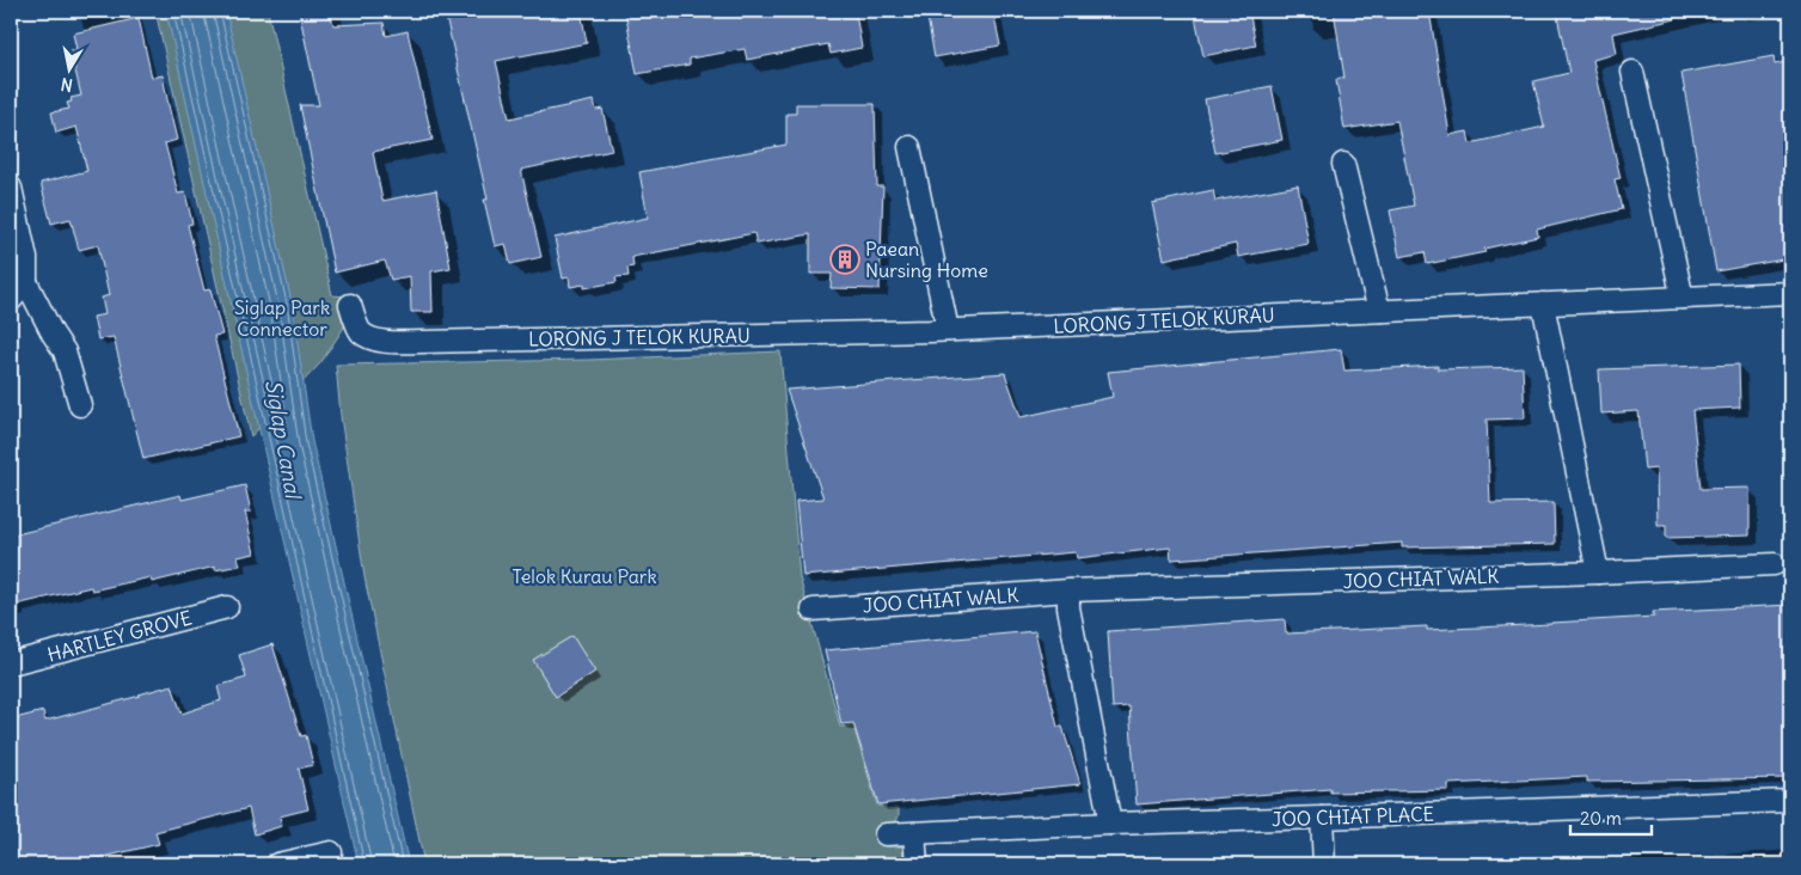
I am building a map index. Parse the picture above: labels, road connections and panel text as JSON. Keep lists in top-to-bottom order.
{
  "streets": {
    "street": [
      "LORONG J TELOK KURAU",
      "JOO CHIAT WALK",
      "HARTLEY GROVE",
      "JOO CHIAT PLACE"
    ]
  },
  "water": ["Siglap Canal"],
  "parks": ["Siglap Park Connector", "Telok Kurau Park"],
  "places": {
    "building": ["Paean Nursing Home"]
  },
  "scale_bar": "20 m",
  "north": "bottom"
}
